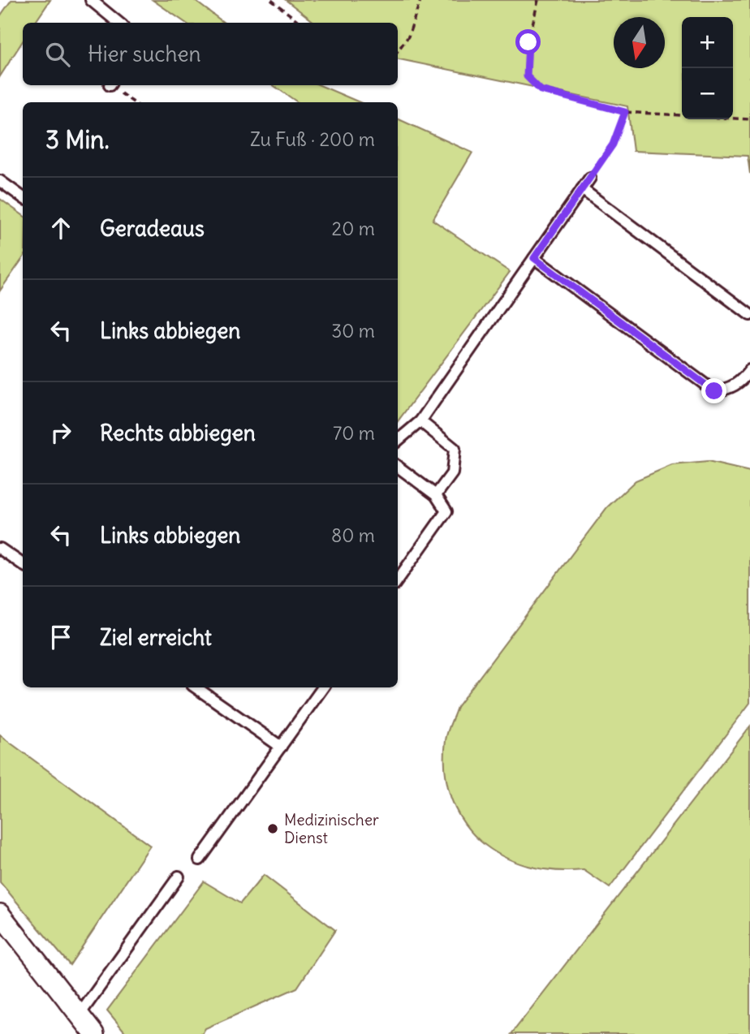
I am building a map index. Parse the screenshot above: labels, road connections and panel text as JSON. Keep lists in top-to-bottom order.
{
  "places": ["Medizinischer Dienst"],
  "north": "bottom",
  "page": {
    "map_buttons": ["+", "−"],
    "search": "Hier suchen",
    "heading": ["3 Min.", "Zu Fuß · 200 m"],
    "list": [
      ["Geradeaus", "20 m"],
      ["Links abbiegen", "30 m"],
      ["Rechts abbiegen", "70 m"],
      ["Links abbiegen", "80 m"],
      "Ziel erreicht"
    ]
  }
}
